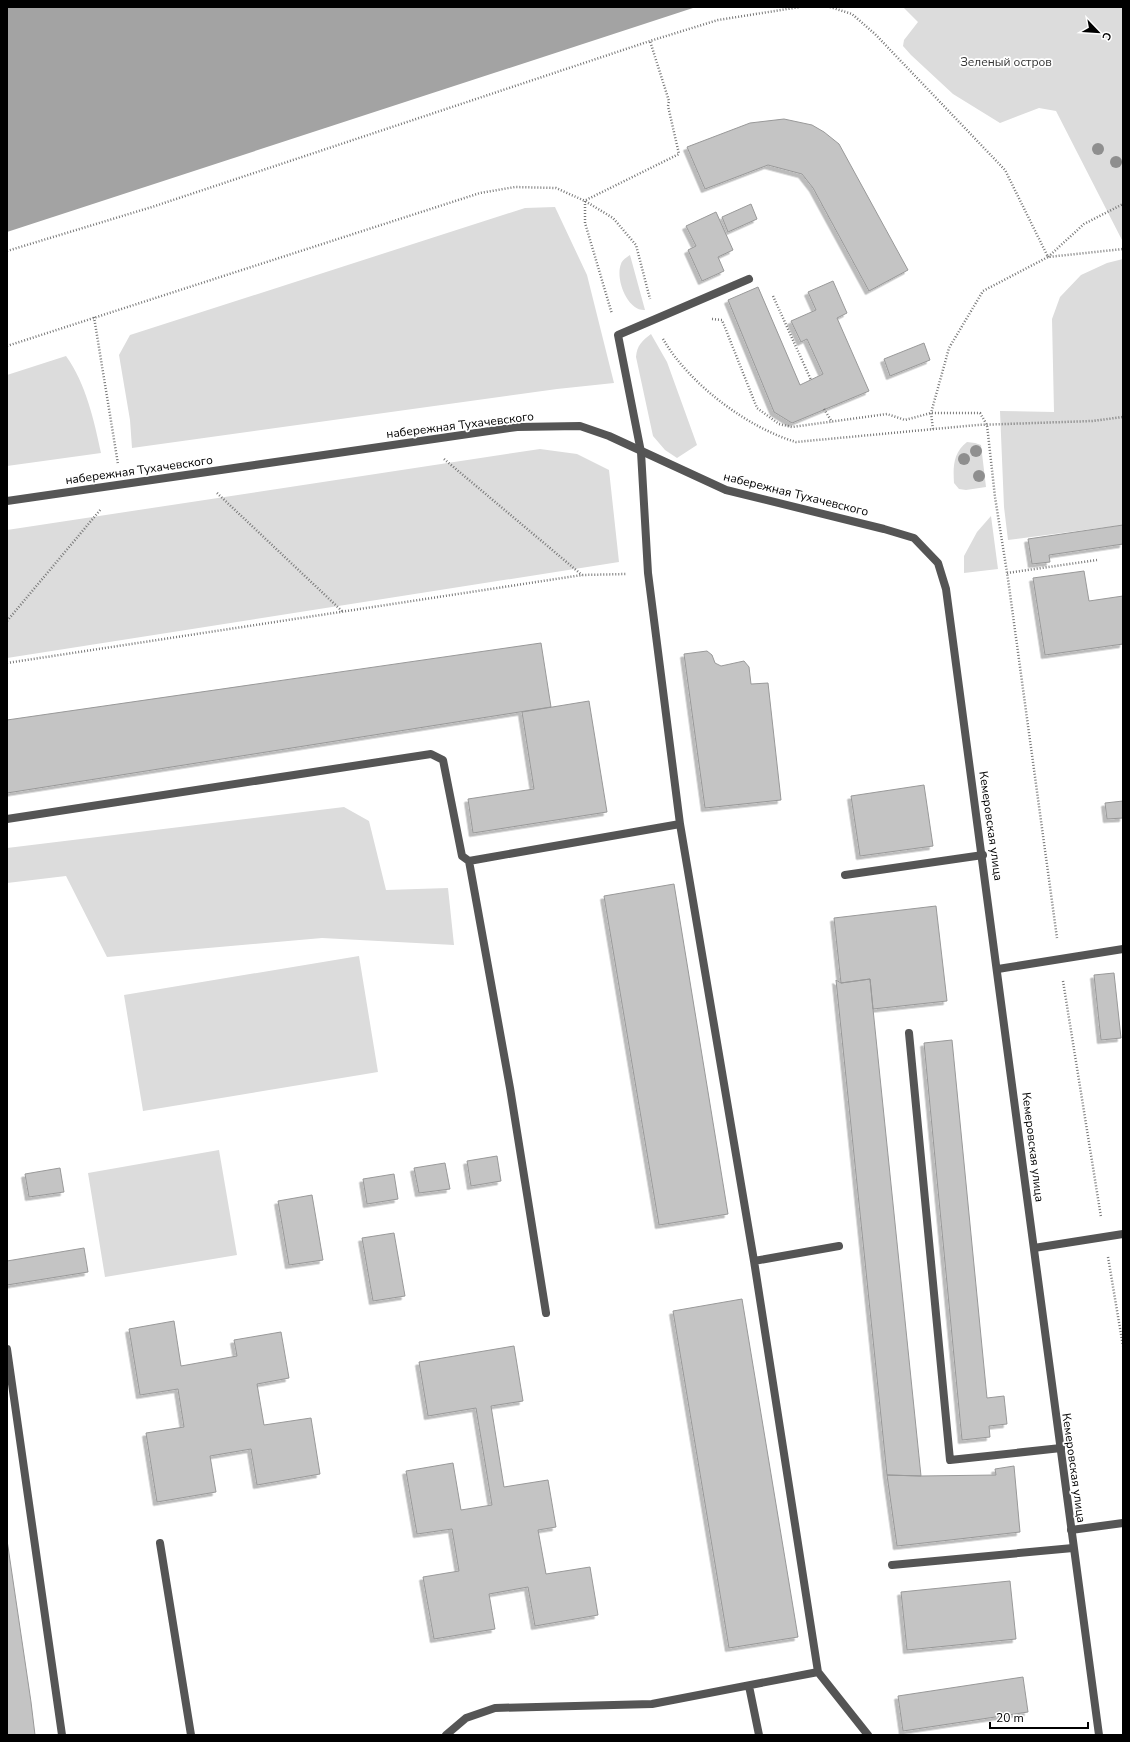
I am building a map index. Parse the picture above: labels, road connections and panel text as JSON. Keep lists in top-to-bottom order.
{
  "streets": {
    "street": ["набережная Тухачевского", "Кемеровская улица"]
  },
  "crossings": [
    ["набережная Тухачевского", "Кемеровская улица"]
  ],
  "parks": ["Зеленый остров"],
  "scale_bar": "20 m",
  "north": "bottom right"
}
